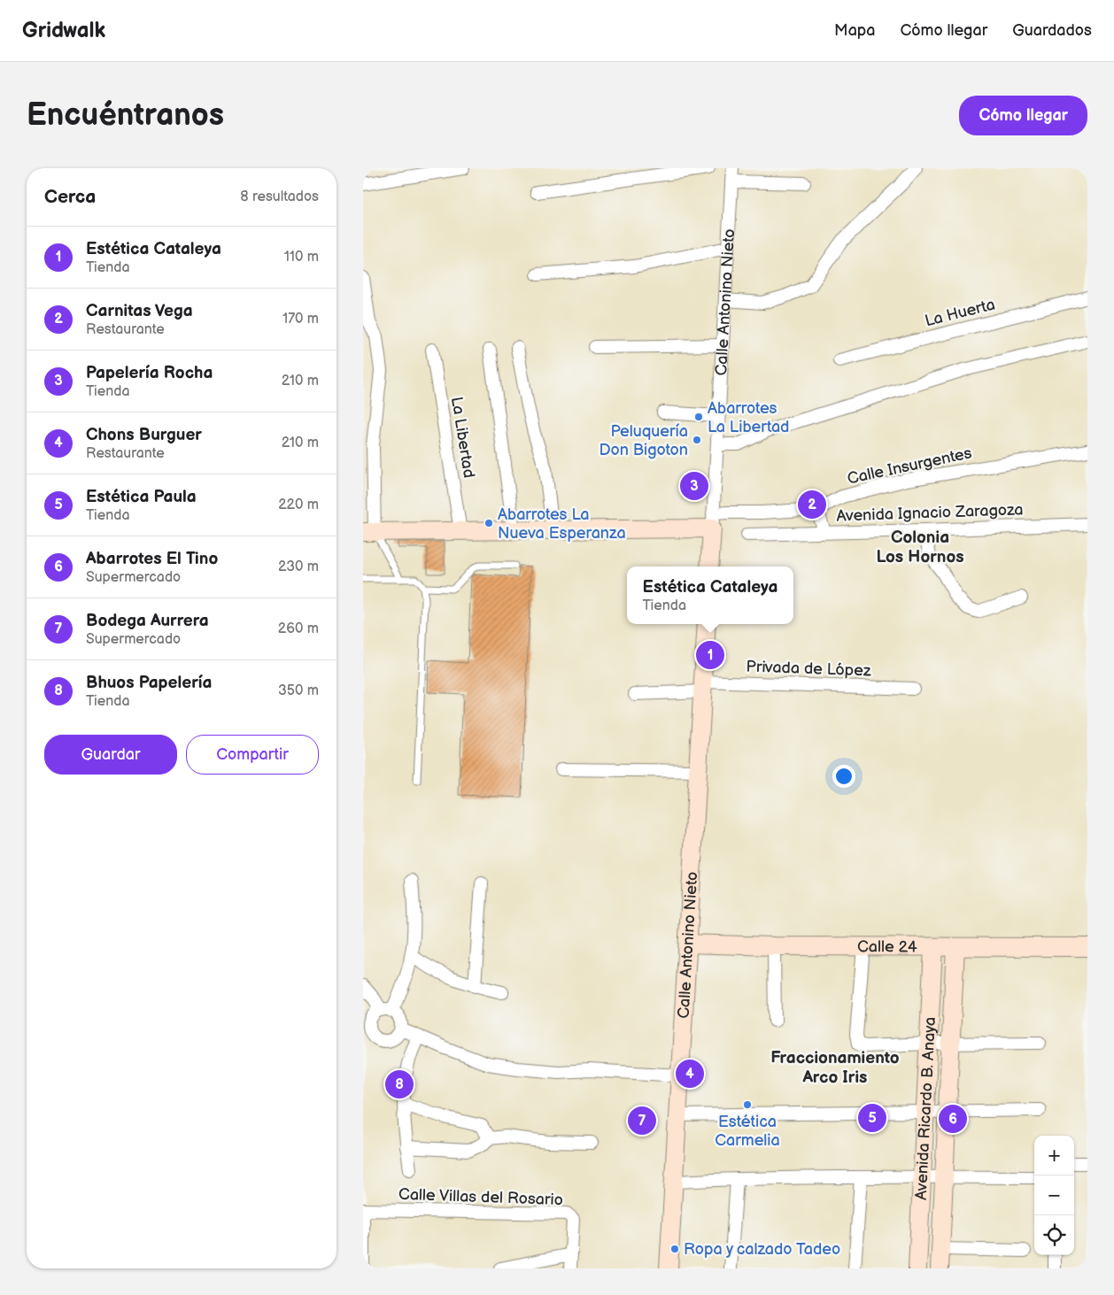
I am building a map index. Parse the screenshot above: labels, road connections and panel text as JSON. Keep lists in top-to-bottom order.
{
  "streets": {
    "street": [
      "Calle Antonino Nieto",
      "La Huerta",
      "La Libertad",
      "Calle Insurgentes",
      "Avenida Ignacio Zaragoza",
      "Privada de López",
      "Calle 24",
      "Avenida Ricardo B. Anaya",
      "Calle Villas del Rosario"
    ]
  },
  "crossings": [
    ["Calle Antonino Nieto", "Calle Insurgentes"],
    ["Calle Antonino Nieto", "Privada de López"],
    ["Calle Antonino Nieto", "Calle 24"],
    ["Calle 24", "Avenida Ricardo B. Anaya"]
  ],
  "districts": ["Colonia Los Hornos", "Fraccionamiento Arco Iris"],
  "places": [
    "Abarrotes La Libertad",
    "Peluquería Don Bigoton",
    "Abarrotes La Nueva Esperanza",
    "Estética Carmelia",
    "Ropa y calzado Tadeo"
  ],
  "page": {
    "header": "Gridwalk",
    "nav": ["Mapa", "Cómo llegar", "Guardados"],
    "buttons": [
      "Cómo llegar",
      ["Guardar", "Compartir"]
    ],
    "title": "Encuéntranos",
    "heading": ["Cerca", "8 resultados"],
    "list": [
      {
        "mark": "1",
        "name": "Estética Cataleya",
        "note": "Tienda",
        "value": "110 m"
      },
      {
        "mark": "2",
        "name": "Carnitas Vega",
        "note": "Restaurante",
        "value": "170 m"
      },
      {
        "mark": "3",
        "name": "Papelería Rocha",
        "note": "Tienda",
        "value": "210 m"
      },
      {
        "mark": "4",
        "name": "Chons Burguer",
        "note": "Restaurante",
        "value": "210 m"
      },
      {
        "mark": "5",
        "name": "Estética Paula",
        "note": "Tienda",
        "value": "220 m"
      },
      {
        "mark": "6",
        "name": "Abarrotes El Tino",
        "note": "Supermercado",
        "value": "230 m"
      },
      {
        "mark": "7",
        "name": "Bodega Aurrera",
        "note": "Supermercado",
        "value": "260 m"
      },
      {
        "mark": "8",
        "name": "Bhuos Papelería",
        "note": "Tienda",
        "value": "350 m"
      }
    ],
    "pins": [
      "3",
      "2",
      "1",
      "4",
      "8",
      "5",
      "6",
      "7"
    ],
    "popup": ["Estética Cataleya", "Tienda"],
    "map_buttons": ["+", "−"]
  }
}
